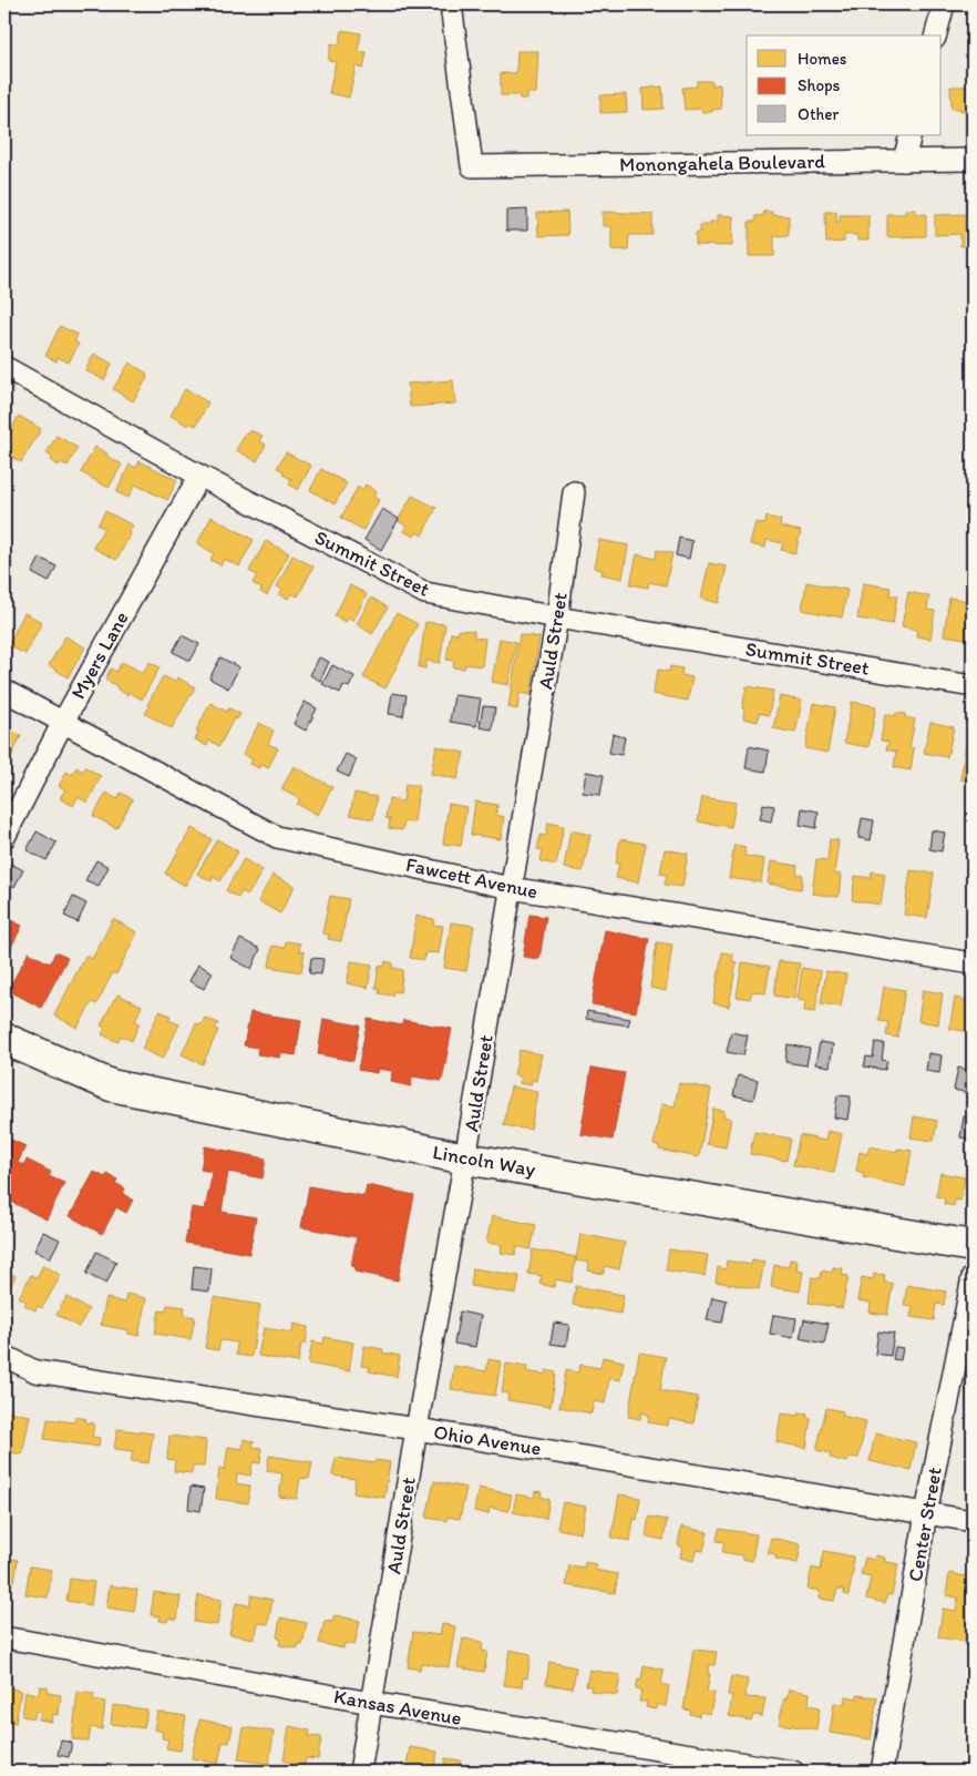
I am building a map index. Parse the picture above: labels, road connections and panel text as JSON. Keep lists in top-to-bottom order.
{
  "streets": {
    "main road": ["Lincoln Way"],
    "street": [
      "Monongahela Boulevard",
      "Summit Street",
      "Auld Street",
      "Myers Lane",
      "Fawcett Avenue",
      "Ohio Avenue",
      "Center Street",
      "Kansas Avenue"
    ]
  },
  "crossings": [
    ["Summit Street", "Auld Street"],
    ["Summit Street", "Myers Lane"],
    ["Auld Street", "Fawcett Avenue"],
    ["Auld Street", "Lincoln Way"],
    ["Auld Street", "Ohio Avenue"],
    ["Auld Street", "Kansas Avenue"],
    ["Myers Lane", "Fawcett Avenue"],
    ["Ohio Avenue", "Center Street"]
  ],
  "legend": ["Homes", "Shops", "Other"]
}
